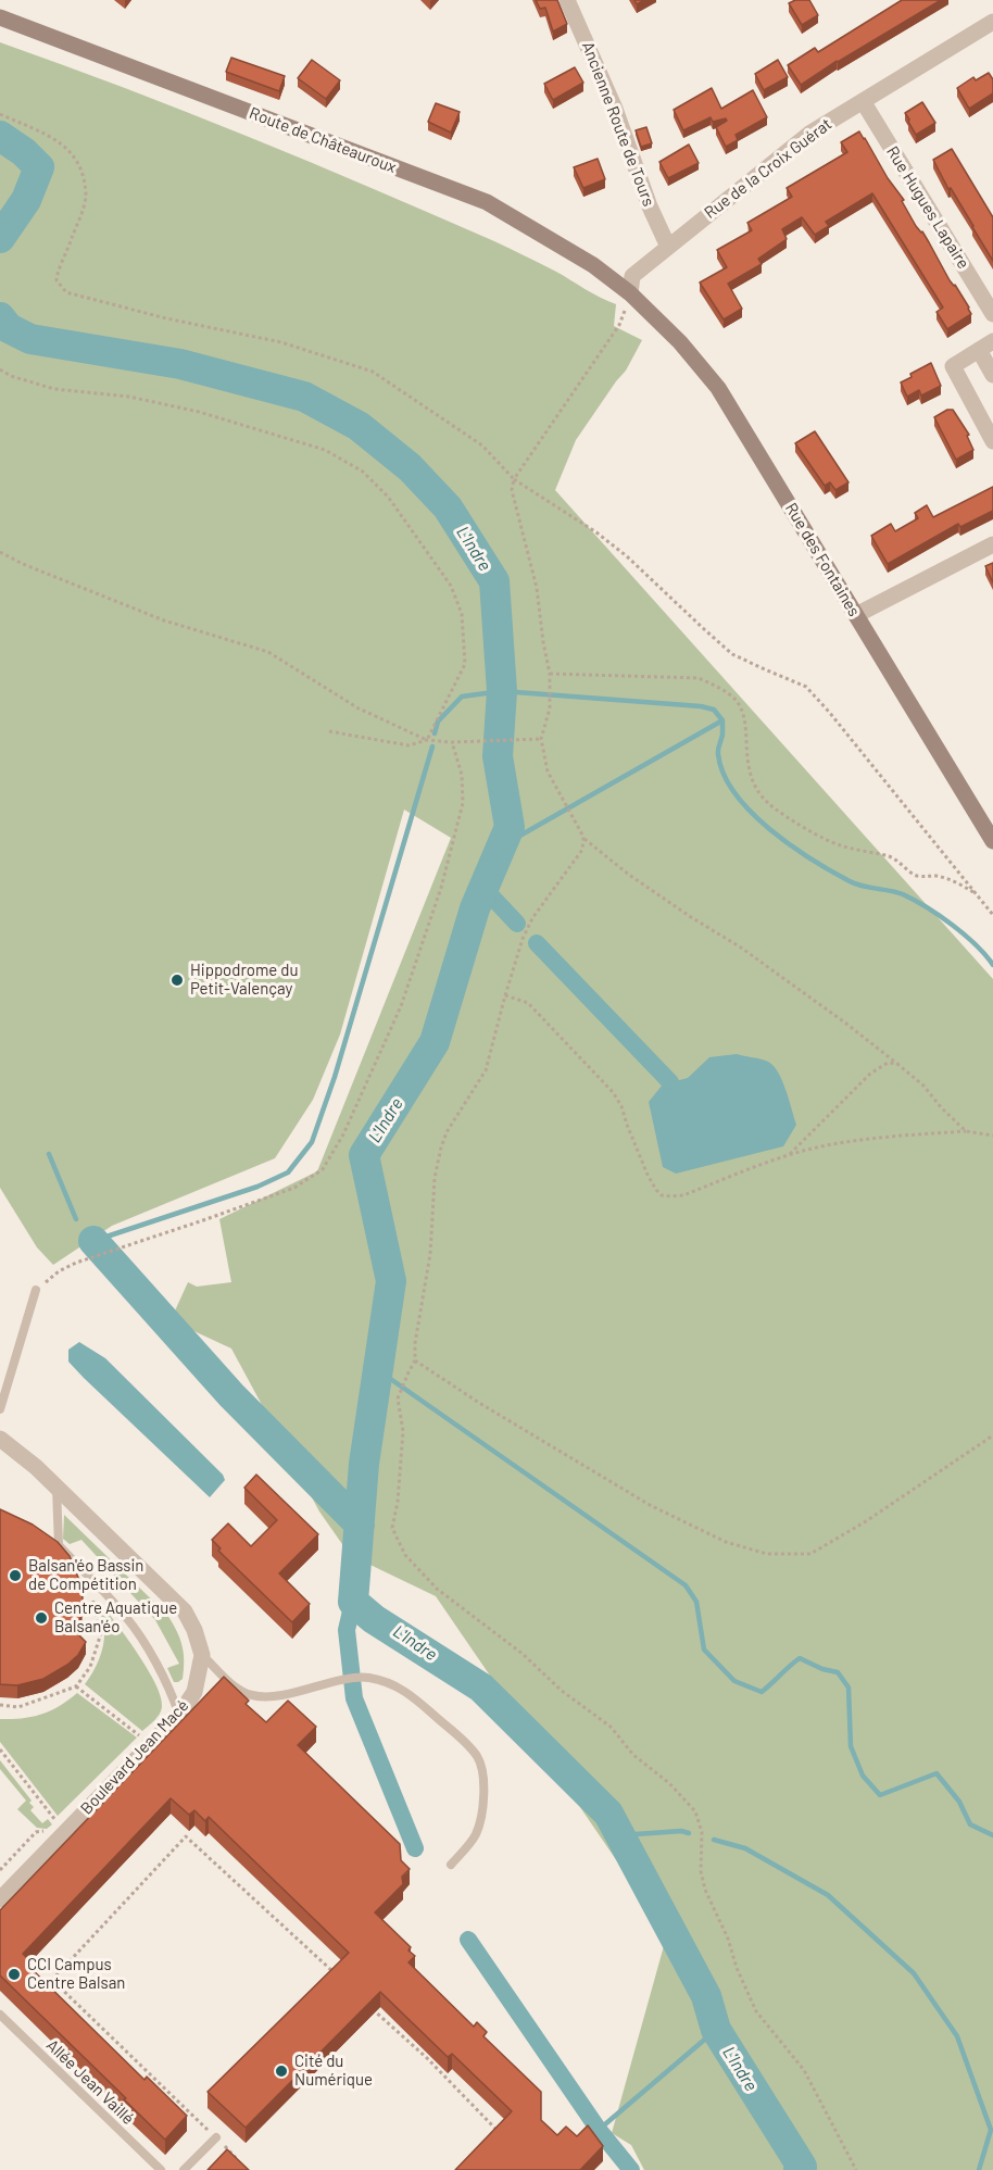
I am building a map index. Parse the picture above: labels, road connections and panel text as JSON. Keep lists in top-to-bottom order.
{
  "streets": {
    "street": [
      "Ancienne Route de Tours",
      "Route de Châteauroux",
      "Rue de la Croix Guérat",
      "Rue Hugues Lapaire",
      "Rue des Fontaines",
      "Boulevard Jean Macé"
    ],
    "lane": ["Allée Jean Vaillé"]
  },
  "crossings": [
    ["Ancienne Route de Tours", "Rue de la Croix Guérat"],
    ["Route de Châteauroux", "Rue de la Croix Guérat"],
    ["Route de Châteauroux", "Rue des Fontaines"],
    ["Rue de la Croix Guérat", "Rue Hugues Lapaire"],
    ["Rue de la Croix Guérat", "Rue des Fontaines"]
  ],
  "water": ["L'Indre"],
  "places": [
    "Hippodrome du Petit-Valençay",
    "Balsan'éo Bassin de Compétition",
    "Centre Aquatique Balsan'éo",
    "CCI Campus Centre Balsan",
    "Cité du Numérique"
  ]
}
